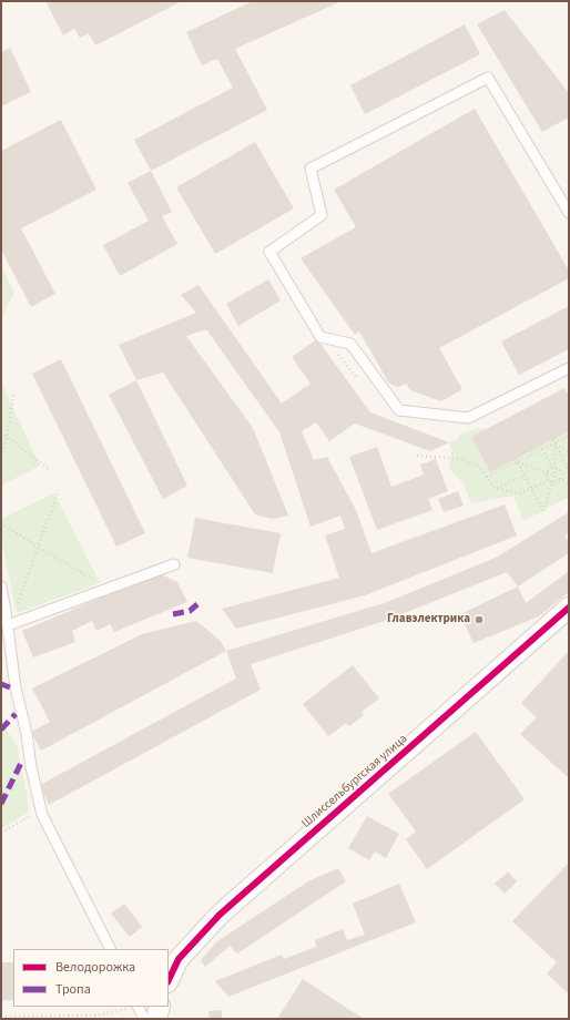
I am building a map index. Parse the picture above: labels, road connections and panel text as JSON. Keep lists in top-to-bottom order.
{
  "streets": {
    "street": ["Шлиссельбургская улица"]
  },
  "places": ["Главэлектрика"],
  "legend": ["Велодорожка", "Тропа"]
}
